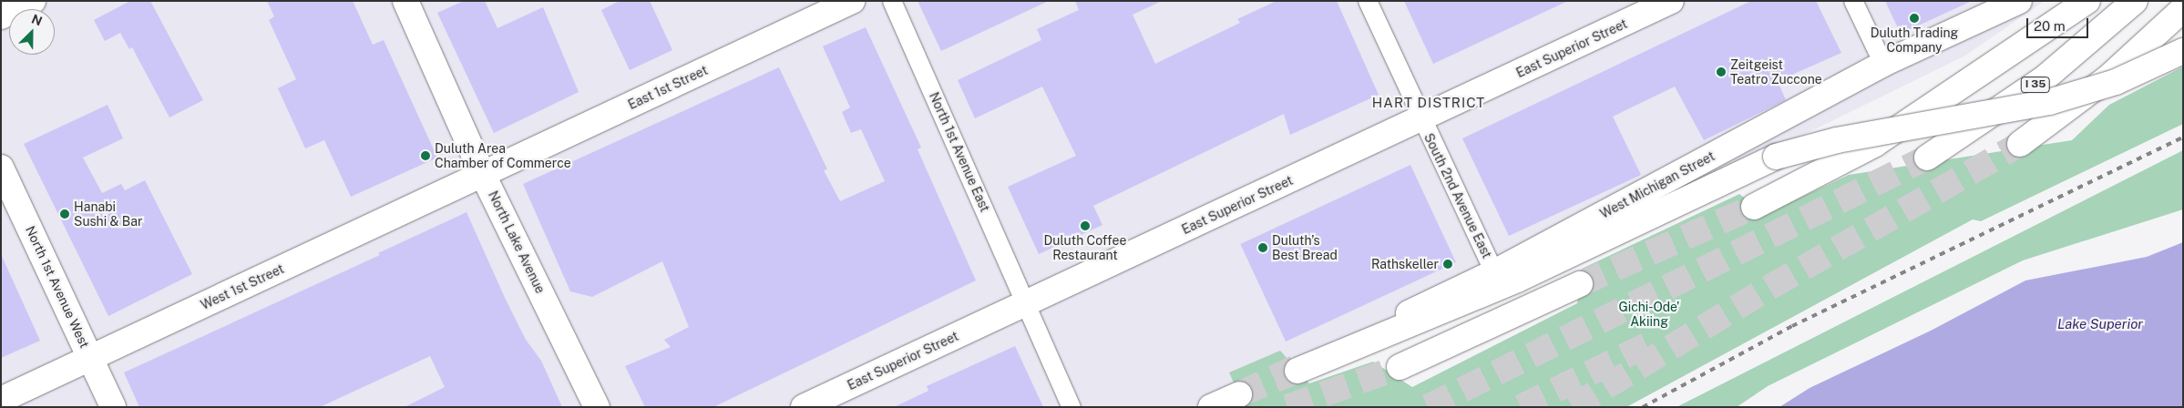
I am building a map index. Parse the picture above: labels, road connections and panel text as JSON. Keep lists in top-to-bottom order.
{
  "streets": {
    "main road": [
      "East Superior Street",
      "I 35",
      "East 1st Street",
      "West Michigan Street",
      "North Lake Avenue",
      "North 1st Avenue West",
      "West 1st Street"
    ],
    "street": ["North 1st Avenue East", "South 2nd Avenue East"]
  },
  "crossings": [
    ["East Superior Street", "North 1st Avenue East"],
    ["East Superior Street", "South 2nd Avenue East"],
    ["East 1st Street", "North Lake Avenue"],
    ["East 1st Street", "West 1st Street"],
    ["West Michigan Street", "South 2nd Avenue East"],
    ["North Lake Avenue", "West 1st Street"],
    ["North 1st Avenue West", "West 1st Street"]
  ],
  "districts": ["HART DISTRICT"],
  "water": ["Lake Superior"],
  "parks": ["Gichi-Ode' Akiing"],
  "places": [
    "Duluth Trading Company",
    "Zeitgeist Teatro Zuccone",
    "Duluth Area Chamber of Commerce",
    "Hanabi Sushi & Bar",
    "Duluth Coffee Restaurant",
    "Duluth’s Best Bread",
    "Rathskeller"
  ],
  "scale_bar": "20 m",
  "north": "top right"
}
